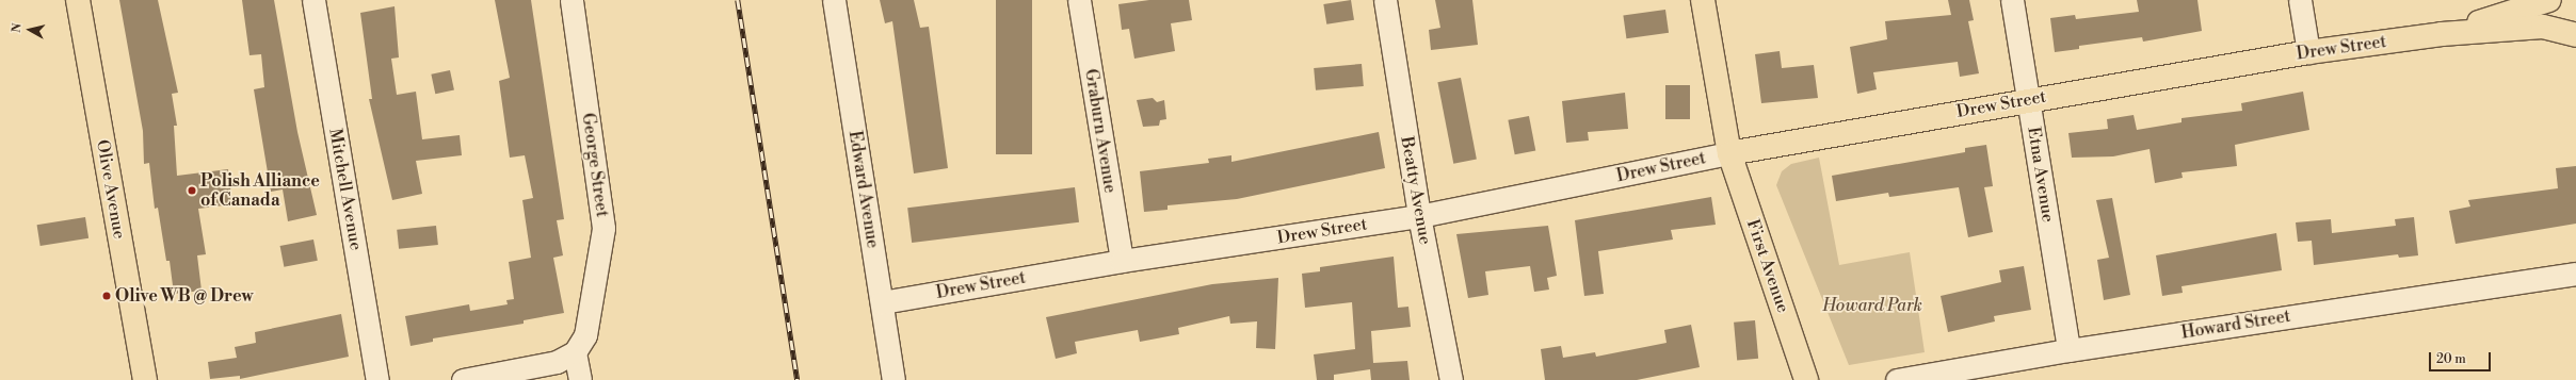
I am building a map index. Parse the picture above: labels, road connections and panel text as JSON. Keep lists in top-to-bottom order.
{
  "streets": {
    "main road": ["Drew Street", "Olive Avenue", "First Avenue"],
    "street": [
      "Graburn Avenue",
      "George Street",
      "Etna Avenue",
      "Mitchell Avenue",
      "Edward Avenue",
      "Beatty Avenue",
      "Howard Street"
    ]
  },
  "crossings": [
    ["Drew Street", "Graburn Avenue"],
    ["Drew Street", "Etna Avenue"],
    ["Drew Street", "Edward Avenue"],
    ["Drew Street", "Beatty Avenue"],
    ["Drew Street", "First Avenue"],
    ["Etna Avenue", "Howard Street"]
  ],
  "parks": ["Howard Park"],
  "places": ["Polish Alliance of Canada", "Olive WB @ Drew"],
  "scale_bar": "20 m",
  "north": "left"
}
